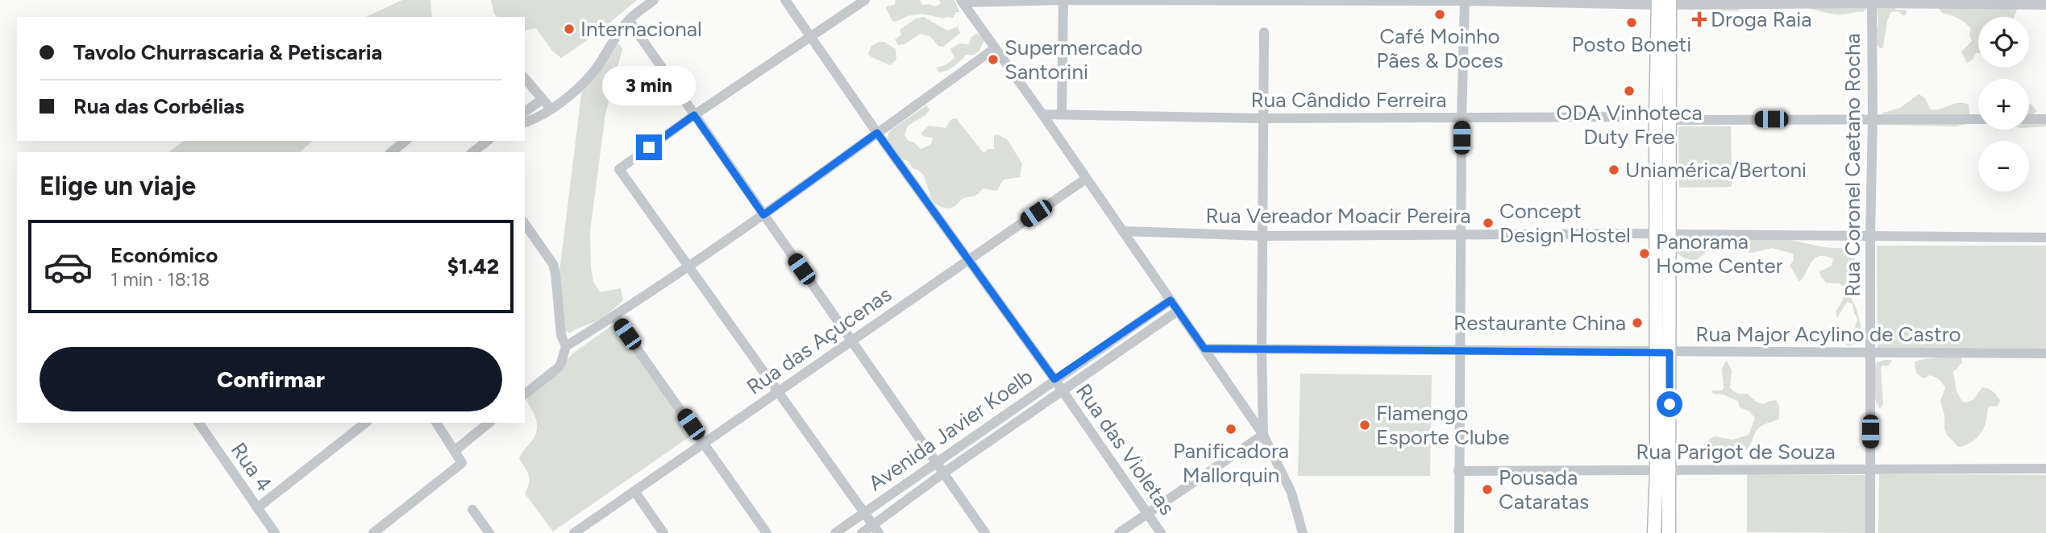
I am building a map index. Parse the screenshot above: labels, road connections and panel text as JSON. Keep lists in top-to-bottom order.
{
  "streets": {
    "street": [
      "Rua Cândido Ferreira",
      "Rua Coronel Caetano Rocha",
      "Rua Vereador Moacir Pereira",
      "Rua Major Acylino de Castro",
      "Rua das Açucenas",
      "Avenida Javier Koelb",
      "Rua das Violetas",
      "Rua Parigot de Souza",
      "Rua 4"
    ]
  },
  "crossings": [
    ["Rua Coronel Caetano Rocha", "Rua Major Acylino de Castro"],
    ["Rua Coronel Caetano Rocha", "Rua Parigot de Souza"],
    ["Rua das Açucenas", "Rua das Violetas"],
    ["Avenida Javier Koelb", "Rua das Violetas"]
  ],
  "places": {
    "other": [
      "Café Moinho Pães & Doces",
      "Posto Boneti",
      "Internacional",
      "Supermercado Santorini",
      "ODA Vinhoteca Duty Free",
      "Uniamérica/Bertoni",
      "Concept Design Hostel",
      "Panorama Home Center",
      "Restaurante China",
      "Flamengo Esporte Clube",
      "Panificadora Mallorquin",
      "Pousada Cataratas"
    ],
    "health": ["Droga Raia"]
  },
  "page": {
    "map_buttons": ["+", "−"],
    "banner": ["Tavolo Churrascaria & Petiscaria", "Rua das Corbélias"],
    "bubble": "3 min",
    "heading": "Elige un viaje",
    "list": [
      {
        "name": "Económico",
        "note": "1 min · 18:18",
        "value": "$1.42"
      }
    ],
    "buttons": "Confirmar"
  }
}
